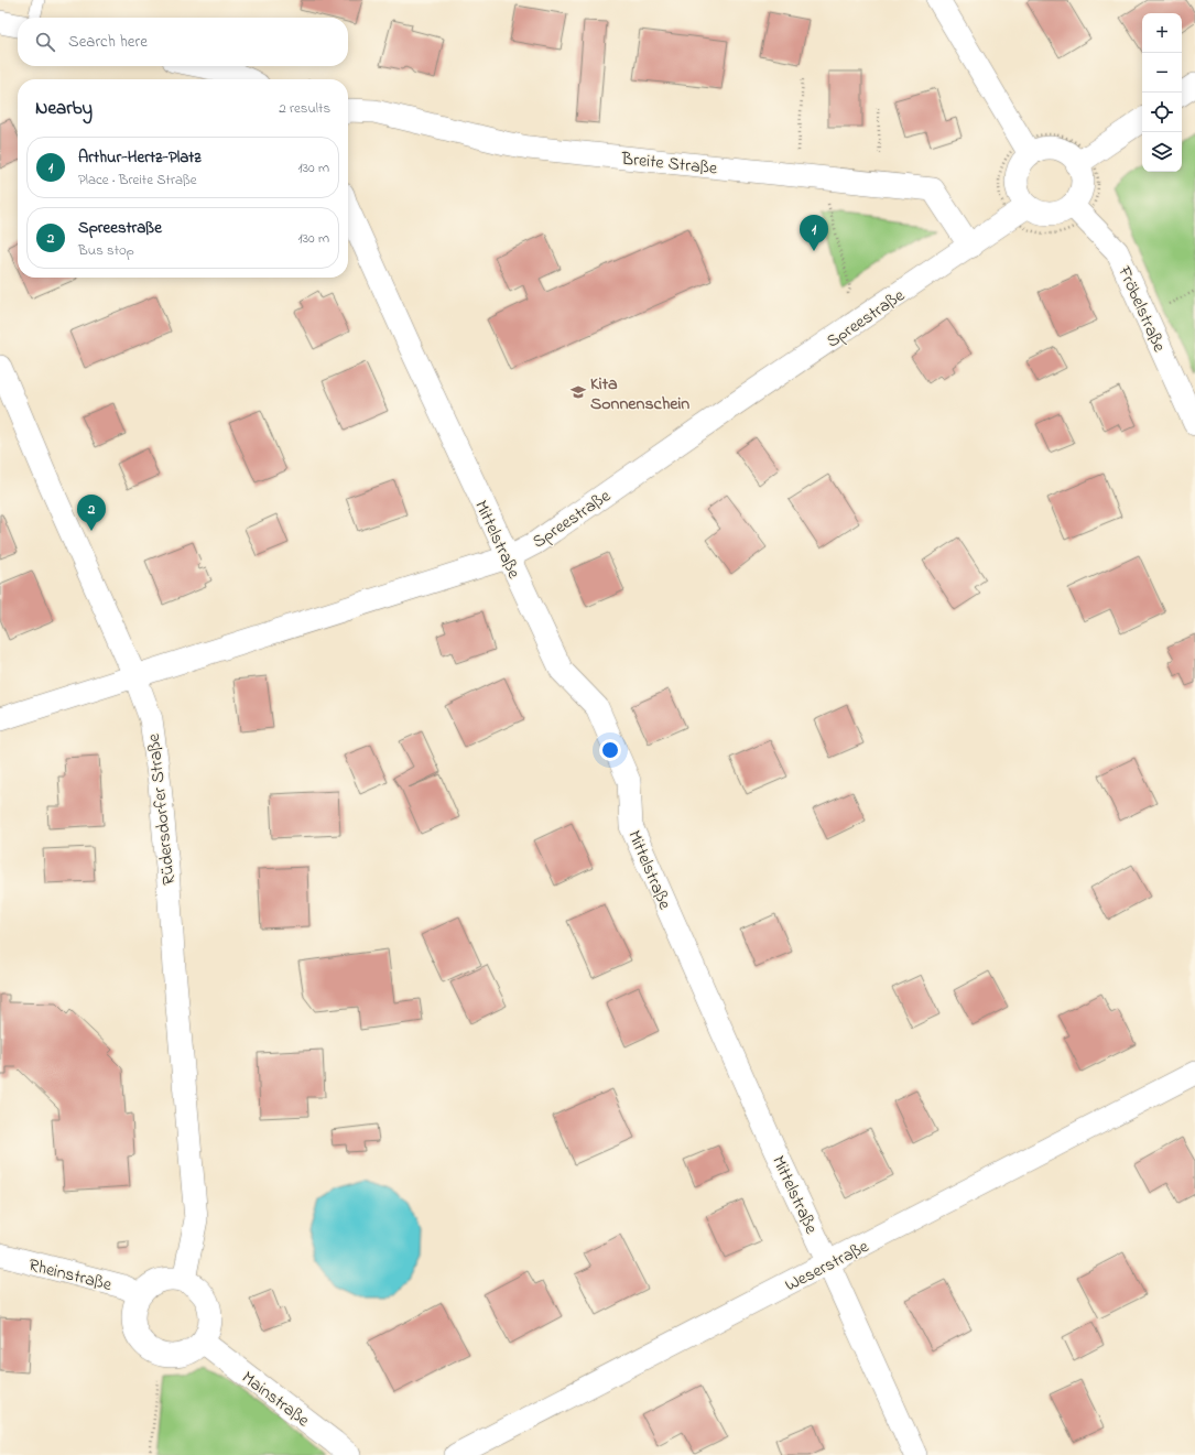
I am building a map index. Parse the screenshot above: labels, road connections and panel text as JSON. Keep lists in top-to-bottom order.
{
  "streets": {
    "street": [
      "Breite Straße",
      "Fröbelstraße",
      "Spreestraße",
      "Mittelstraße",
      "Rüdersdorfer Straße",
      "Weserstraße",
      "Rheinstraße",
      "Mainstraße"
    ]
  },
  "crossings": [
    ["Breite Straße", "Spreestraße"],
    ["Spreestraße", "Mittelstraße"],
    ["Spreestraße", "Rüdersdorfer Straße"],
    ["Mittelstraße", "Weserstraße"],
    ["Rüdersdorfer Straße", "Rheinstraße"],
    ["Rüdersdorfer Straße", "Mainstraße"],
    ["Rheinstraße", "Mainstraße"]
  ],
  "places": {
    "school or university": ["Kita Sonnenschein"]
  },
  "page": {
    "map_buttons": ["+", "−"],
    "search": "Search here",
    "heading": ["Nearby", "2 results"],
    "list": [
      {
        "mark": "1",
        "name": "Arthur-Hertz-Platz",
        "note": "Place · Breite Straße",
        "value": "130 m"
      },
      {
        "mark": "2",
        "name": "Spreestraße",
        "note": "Bus stop",
        "value": "130 m"
      }
    ],
    "pins": ["1", "2"]
  }
}
